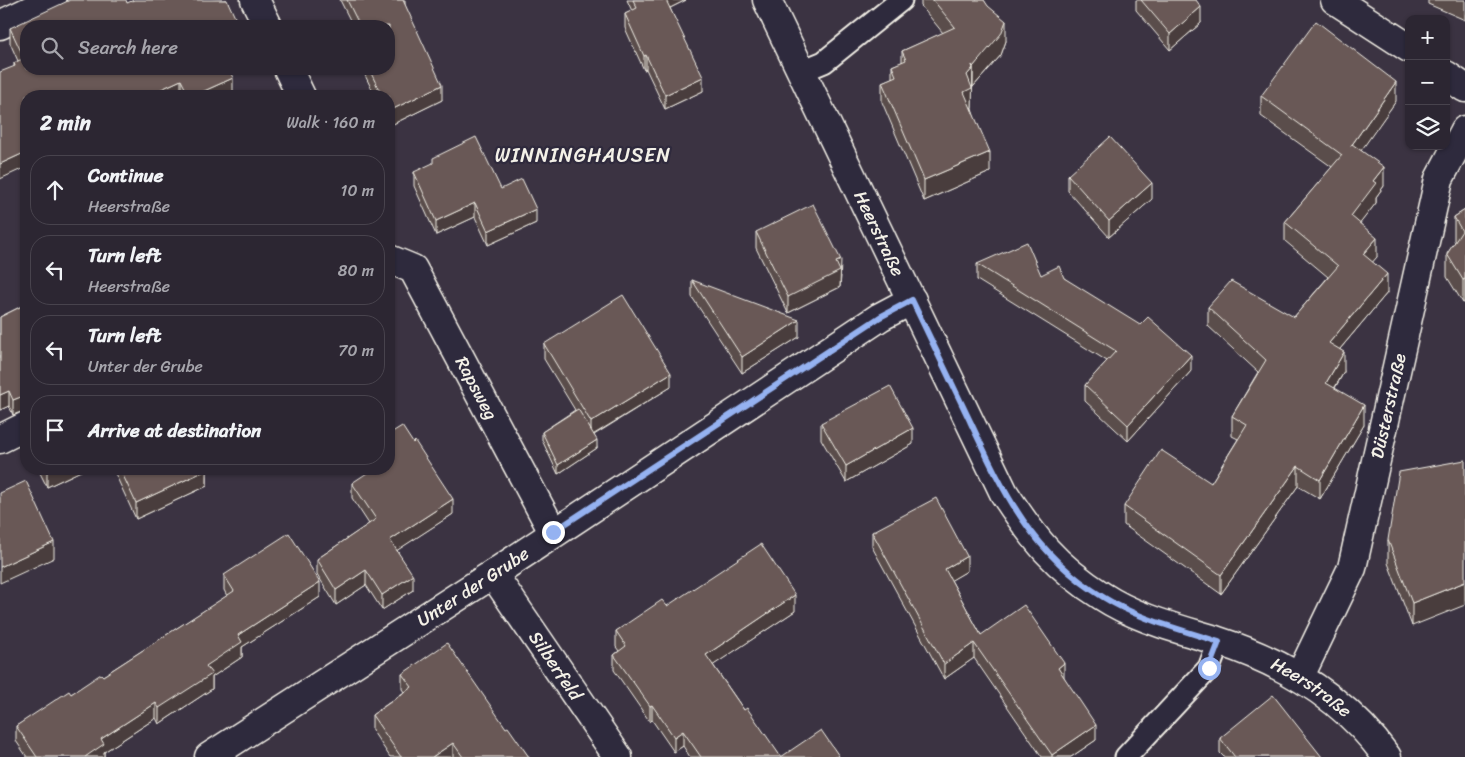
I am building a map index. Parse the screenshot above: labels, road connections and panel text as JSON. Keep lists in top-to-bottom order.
{
  "streets": {
    "street": [
      "Heerstraße",
      "Rapsweg",
      "Düsterstraße",
      "Unter der Grube",
      "Silberfeld"
    ]
  },
  "crossings": [
    ["Heerstraße", "Düsterstraße"],
    ["Heerstraße", "Unter der Grube"],
    ["Rapsweg", "Unter der Grube"],
    ["Unter der Grube", "Silberfeld"]
  ],
  "districts": ["WINNINGHAUSEN"],
  "page": {
    "map_buttons": ["+", "−"],
    "search": "Search here",
    "heading": ["2 min", "Walk · 160 m"],
    "list": [
      ["Continue", "Heerstraße", "10 m"],
      ["Turn left", "Heerstraße", "80 m"],
      ["Turn left", "Unter der Grube", "70 m"],
      "Arrive at destination"
    ]
  }
}
